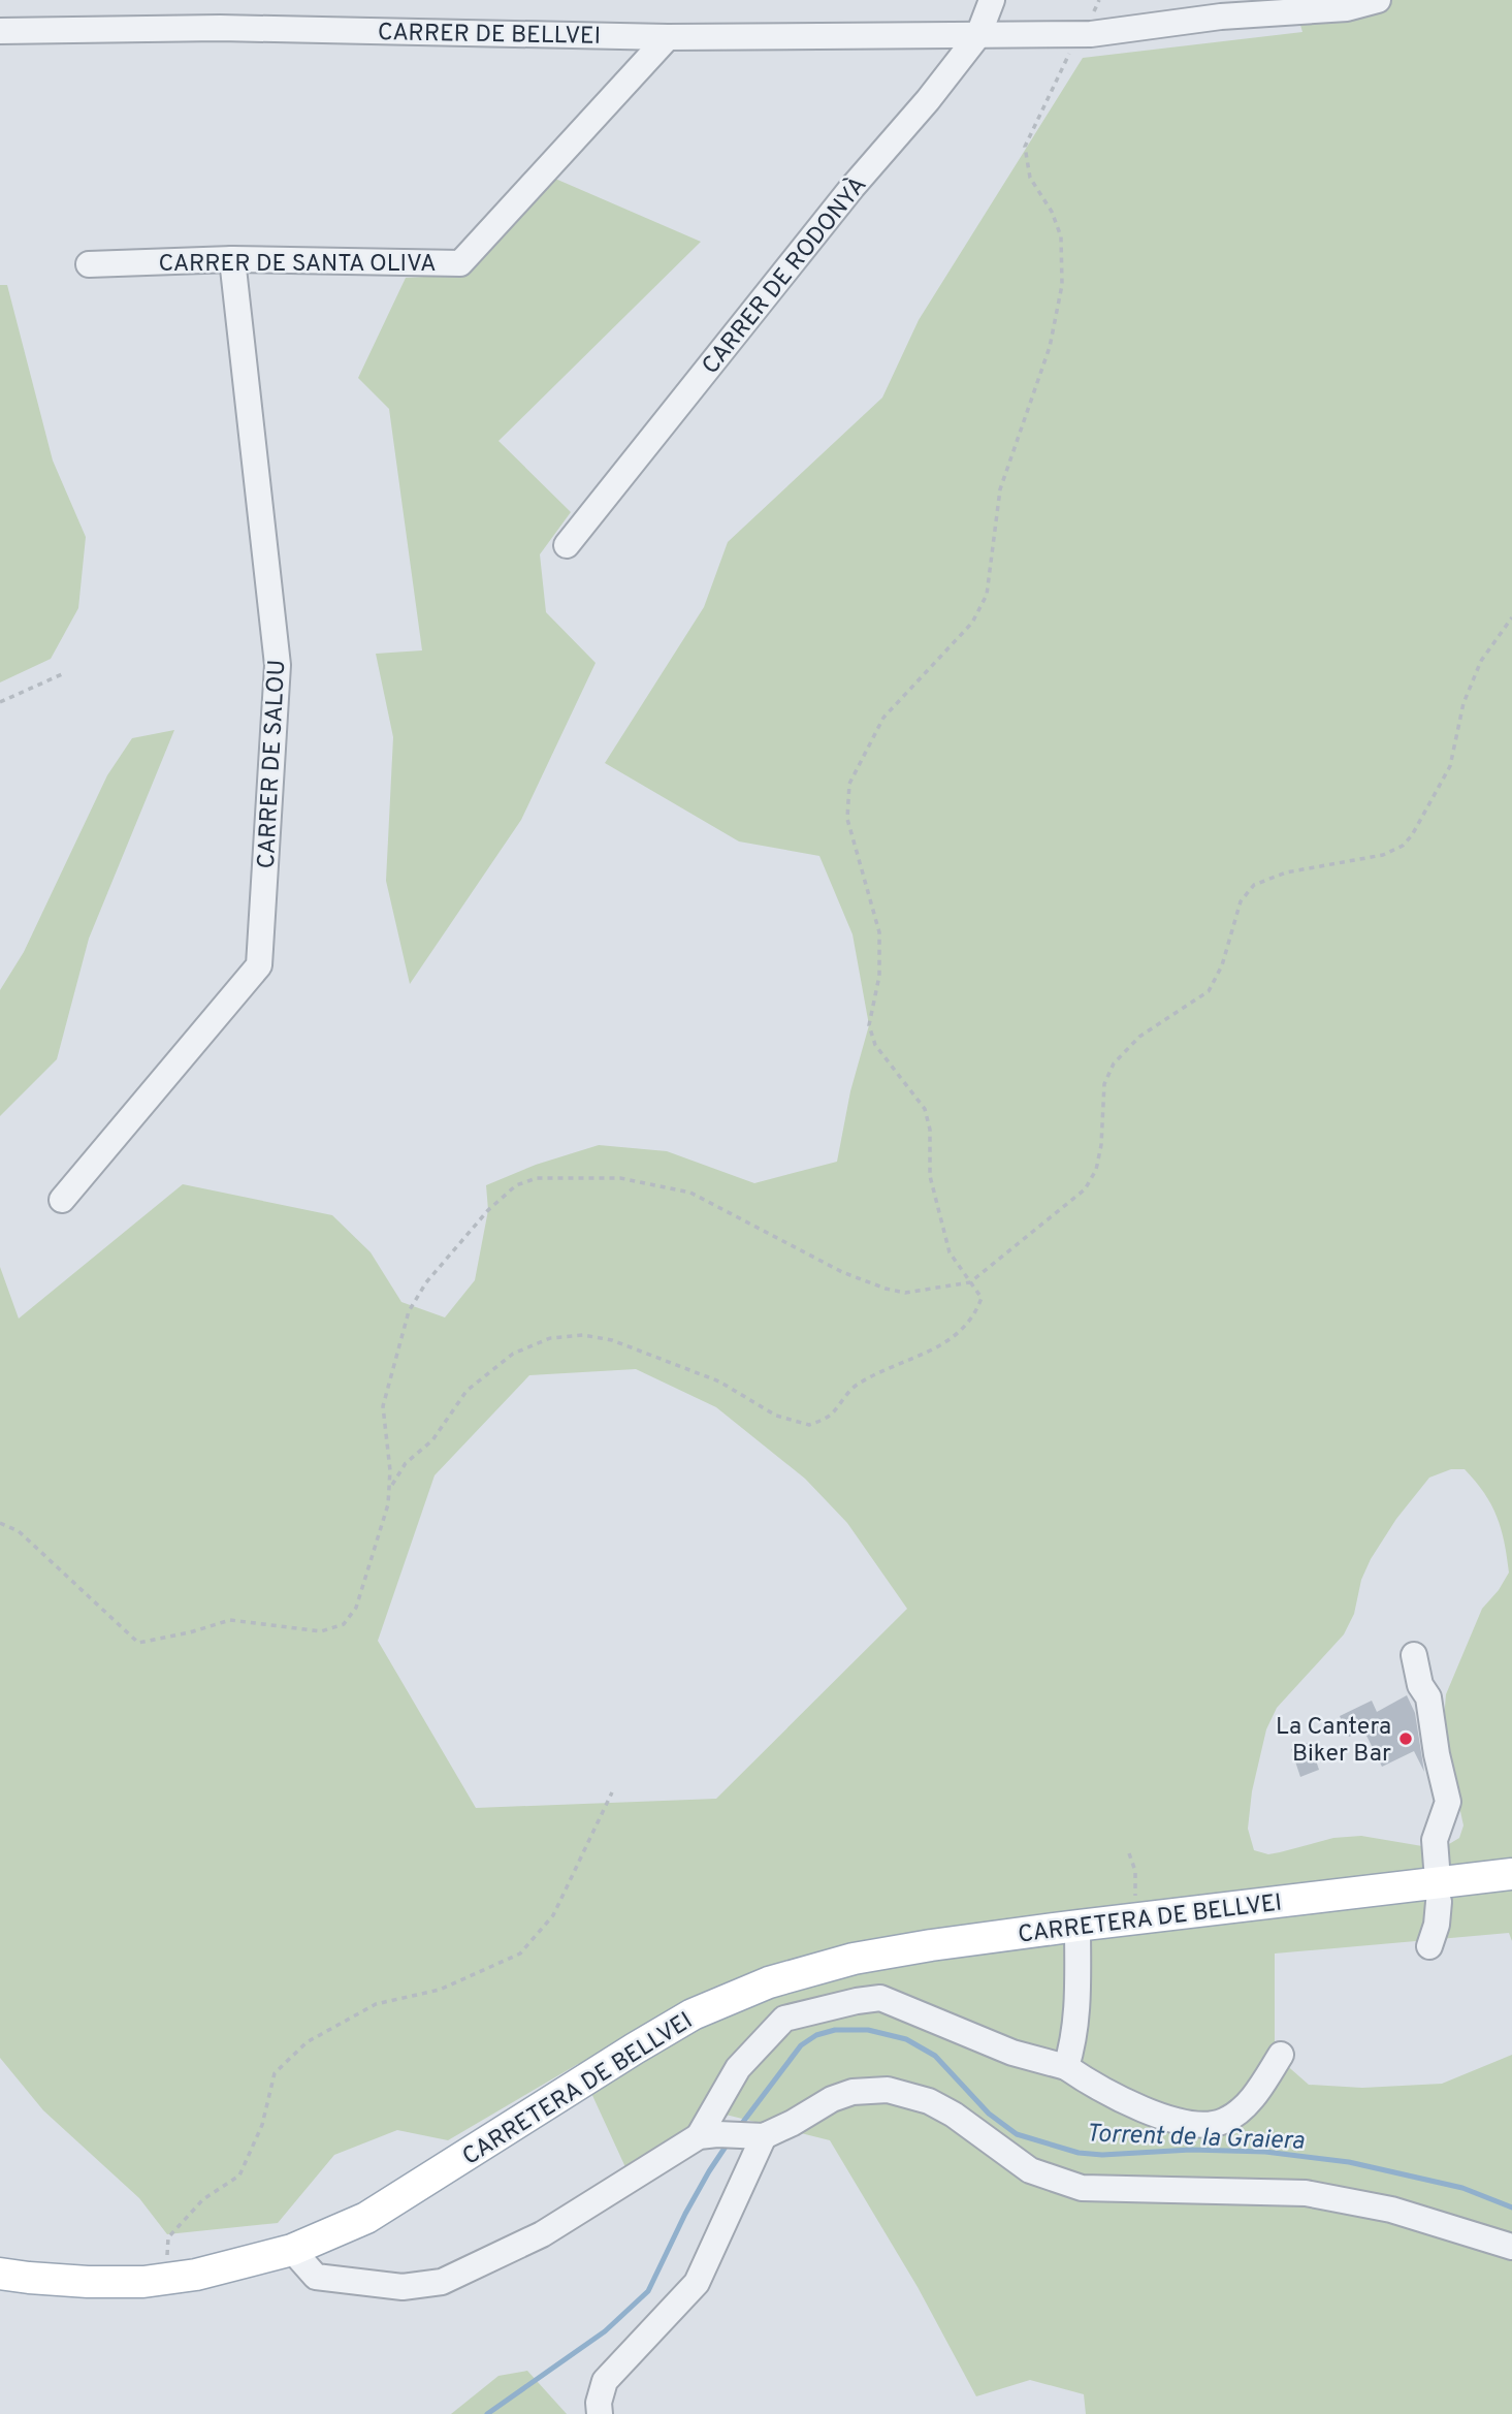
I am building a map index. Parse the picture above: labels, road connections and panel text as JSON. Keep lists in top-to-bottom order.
{
  "streets": {
    "main road": ["CARRETERA DE BELLVEI"],
    "street": [
      "CARRER DE BELLVEI",
      "CARRER DE SANTA OLIVA",
      "CARRER DE RODONYÀ",
      "CARRER DE SALOU"
    ]
  },
  "crossings": [
    ["CARRER DE BELLVEI", "CARRER DE SANTA OLIVA"],
    ["CARRER DE BELLVEI", "CARRER DE RODONYÀ"],
    ["CARRER DE SANTA OLIVA", "CARRER DE SALOU"]
  ],
  "water": ["Torrent de la Graiera"],
  "places": ["La Cantera Biker Bar"]
}
